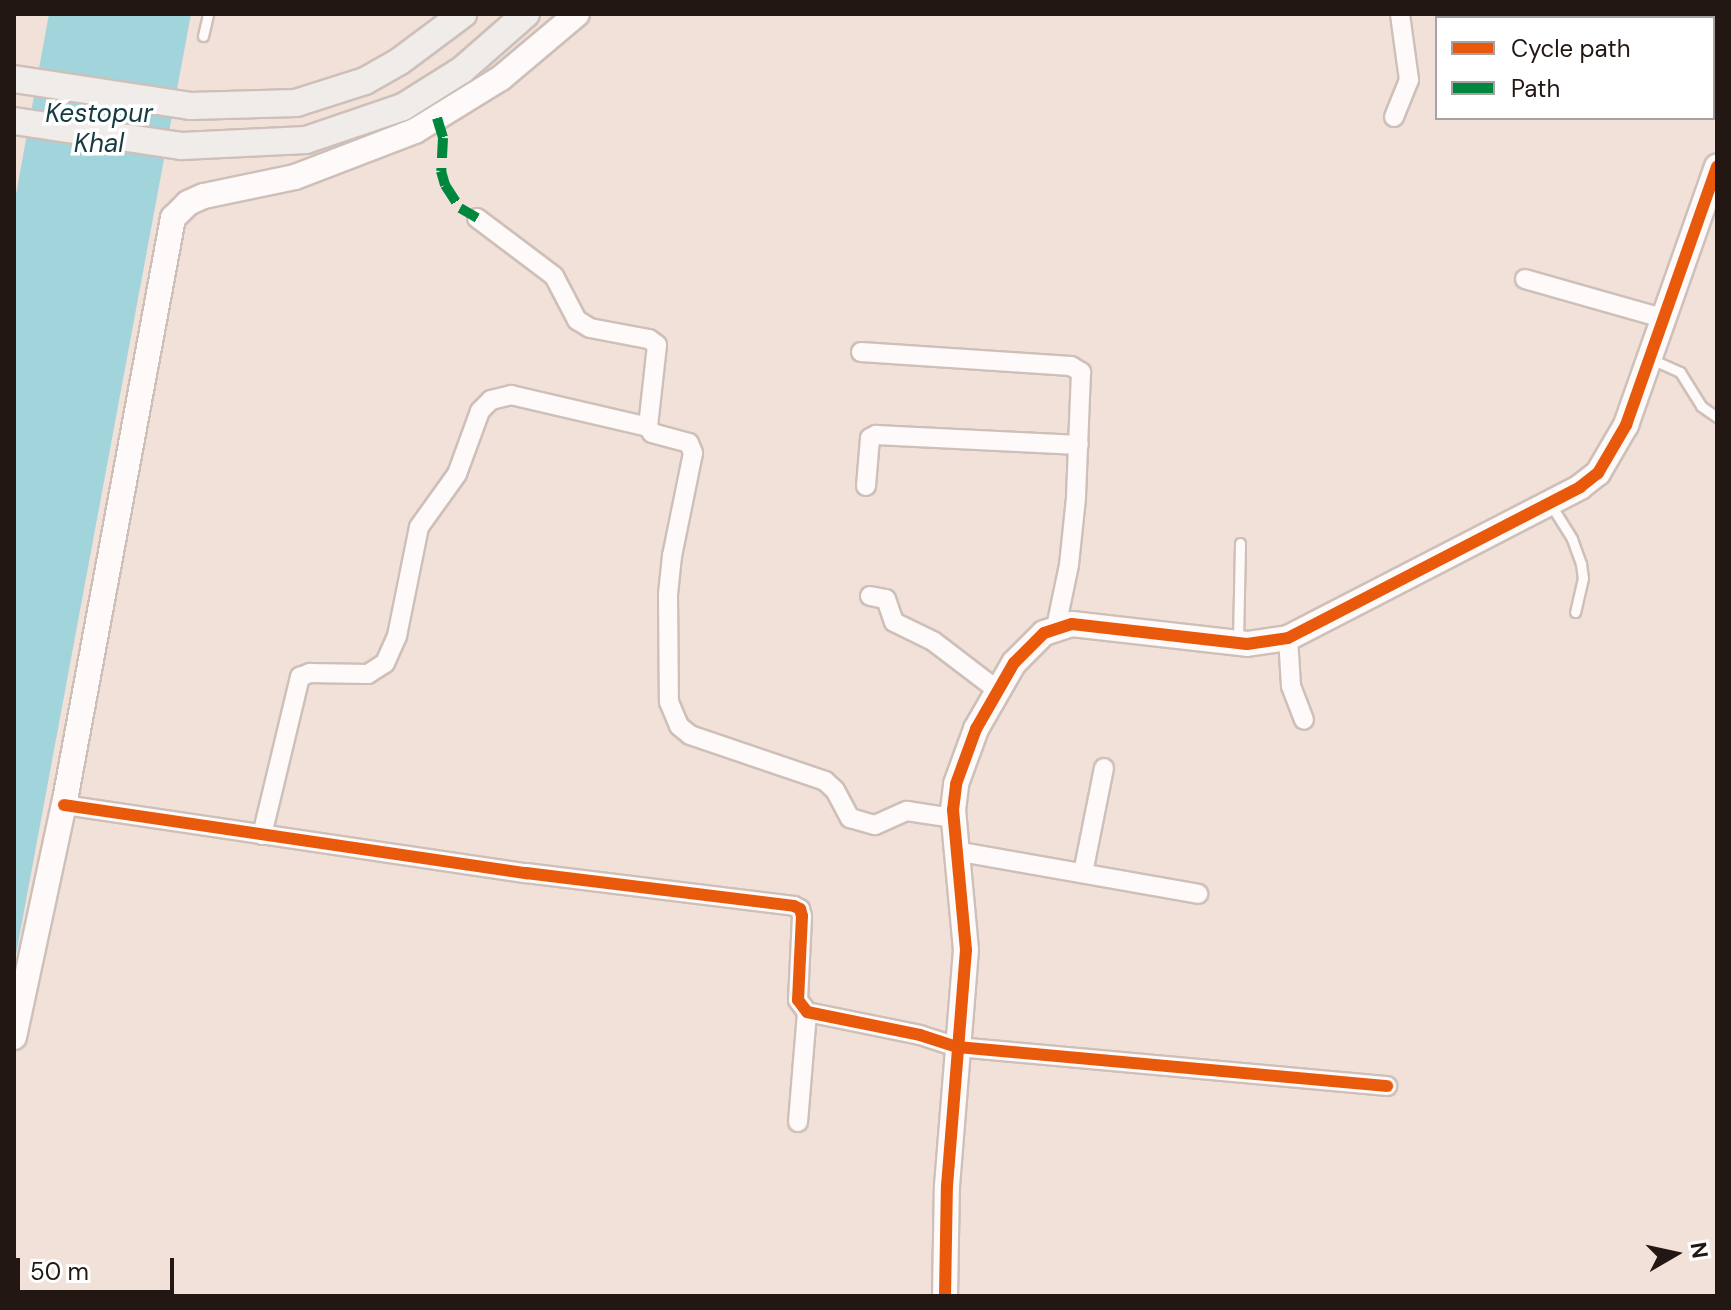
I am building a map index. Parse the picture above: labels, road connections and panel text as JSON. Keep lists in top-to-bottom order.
{
  "water": ["Kestopur Khal"],
  "legend": ["Cycle path", "Path"],
  "scale_bar": "50 m",
  "north": "right"
}
